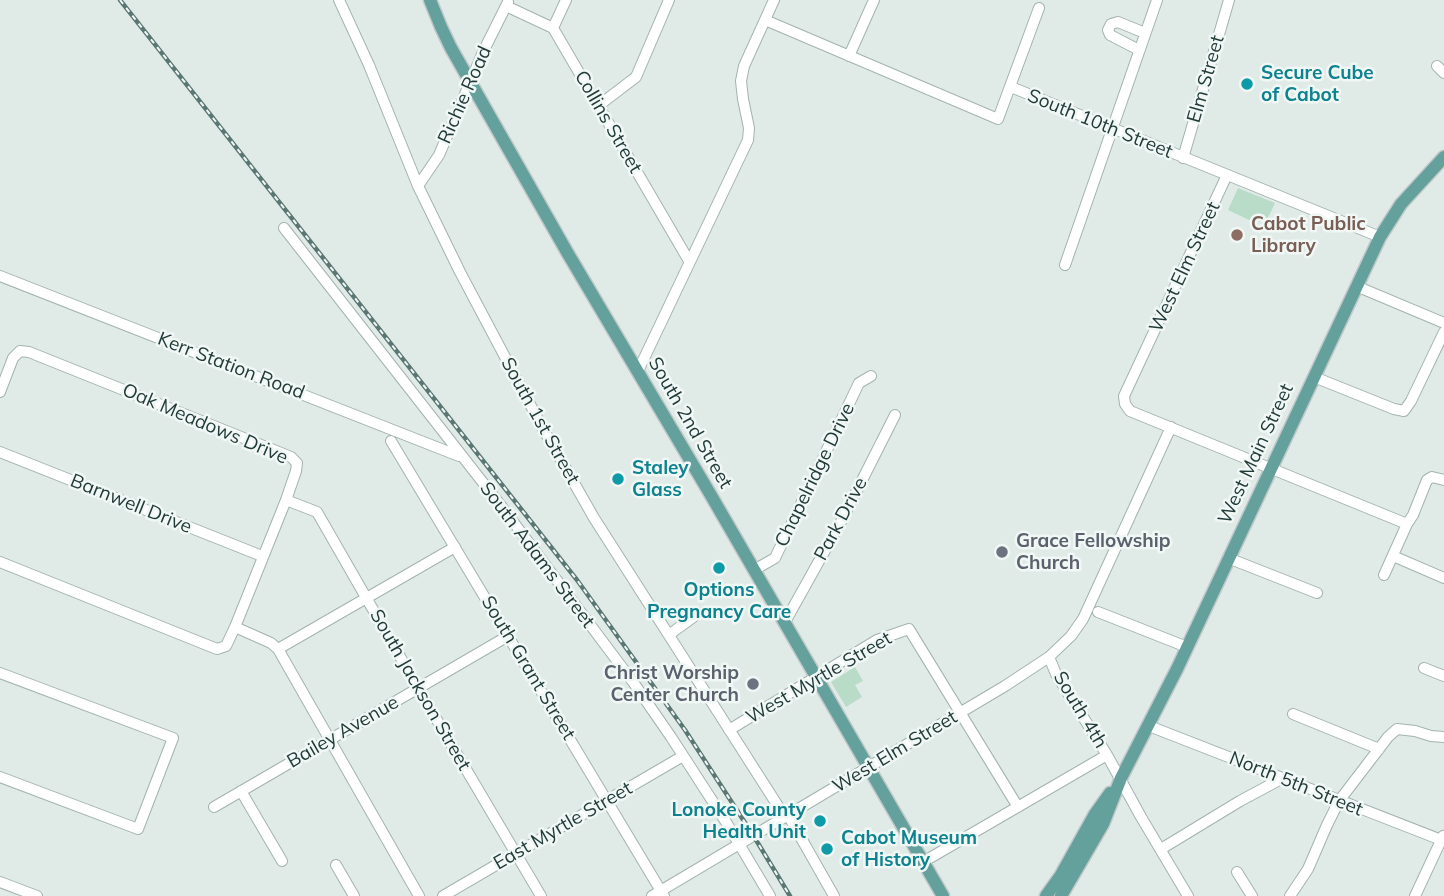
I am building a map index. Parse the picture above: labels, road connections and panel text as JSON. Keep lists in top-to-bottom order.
{
  "streets": {
    "main road": ["South 2nd Street", "West Main Street"],
    "street": [
      "Elm Street",
      "Richie Road",
      "Collins Street",
      "South 10th Street",
      "West Elm Street",
      "Kerr Station Road",
      "South 1st Street",
      "Oak Meadows Drive",
      "Chapelridge Drive",
      "Barnwell Drive",
      "Park Drive",
      "South Adams Street",
      "South Grant Street",
      "West Myrtle Street",
      "South Jackson Street",
      "South 4th",
      "Bailey Avenue",
      "North 5th Street",
      "East Myrtle Street"
    ]
  },
  "crossings": [
    ["Elm Street", "South 10th Street"],
    ["Richie Road", "South 1st Street"],
    ["Richie Road", "South 2nd Street"],
    ["South 10th Street", "West Elm Street"],
    ["South 10th Street", "West Main Street"],
    ["West Elm Street", "South 1st Street"],
    ["West Elm Street", "South 2nd Street"],
    ["West Elm Street", "South Adams Street"],
    ["West Elm Street", "South Grant Street"],
    ["West Elm Street", "West Myrtle Street"],
    ["West Elm Street", "South 4th"],
    ["Kerr Station Road", "South Adams Street"],
    ["South 1st Street", "West Myrtle Street"],
    ["South 2nd Street", "Chapelridge Drive"],
    ["South 2nd Street", "Park Drive"],
    ["South 2nd Street", "West Myrtle Street"],
    ["Oak Meadows Drive", "Barnwell Drive"],
    ["Oak Meadows Drive", "South Jackson Street"],
    ["West Main Street", "South 4th"],
    ["West Main Street", "North 5th Street"],
    ["South Adams Street", "East Myrtle Street"],
    ["South Grant Street", "Bailey Avenue"],
    ["South Grant Street", "East Myrtle Street"],
    ["South Jackson Street", "Bailey Avenue"],
    ["South Jackson Street", "East Myrtle Street"]
  ],
  "places": [
    "Secure Cube of Cabot",
    "Cabot Public Library",
    "Staley Glass",
    "Grace Fellowship Church",
    "Options Pregnancy Care",
    "Christ Worship Center Church",
    "Lonoke County Health Unit",
    "Cabot Museum of History"
  ]
}
